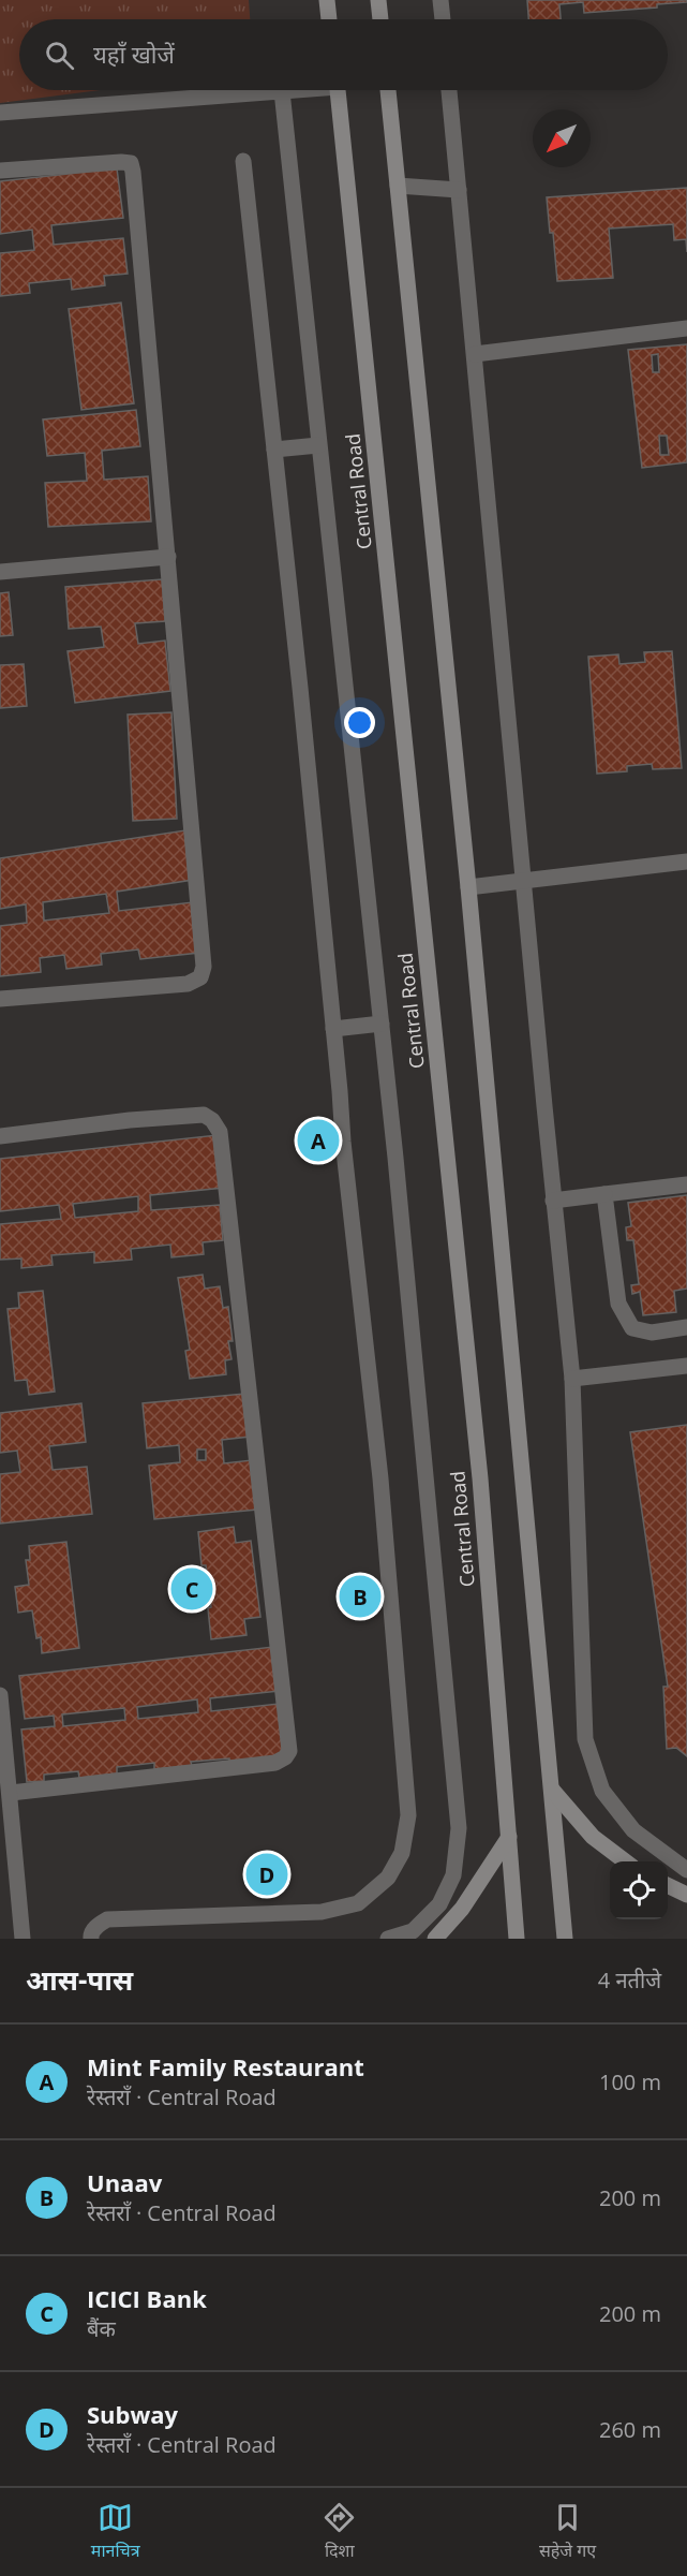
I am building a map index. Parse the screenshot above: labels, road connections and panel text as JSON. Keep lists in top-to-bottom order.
{
  "streets": {
    "main road": ["Central Road"]
  },
  "north": "bottom left",
  "page": {
    "search": "यहाँ खोजें",
    "pins": [
      "A",
      "C",
      "B",
      "D"
    ],
    "heading": ["आस-पास", "4 नतीजे"],
    "list": [
      {
        "mark": "A",
        "name": "Mint Family Restaurant",
        "note": "रेस्तराँ · Central Road",
        "value": "100 m"
      },
      {
        "mark": "B",
        "name": "Unaav",
        "note": "रेस्तराँ · Central Road",
        "value": "200 m"
      },
      {
        "mark": "C",
        "name": "ICICI Bank",
        "note": "बैंक",
        "value": "200 m"
      },
      {
        "mark": "D",
        "name": "Subway",
        "note": "रेस्तराँ · Central Road",
        "value": "260 m"
      }
    ],
    "nav": ["मानचित्र", "दिशा", "सहेजे गए"]
  }
}
